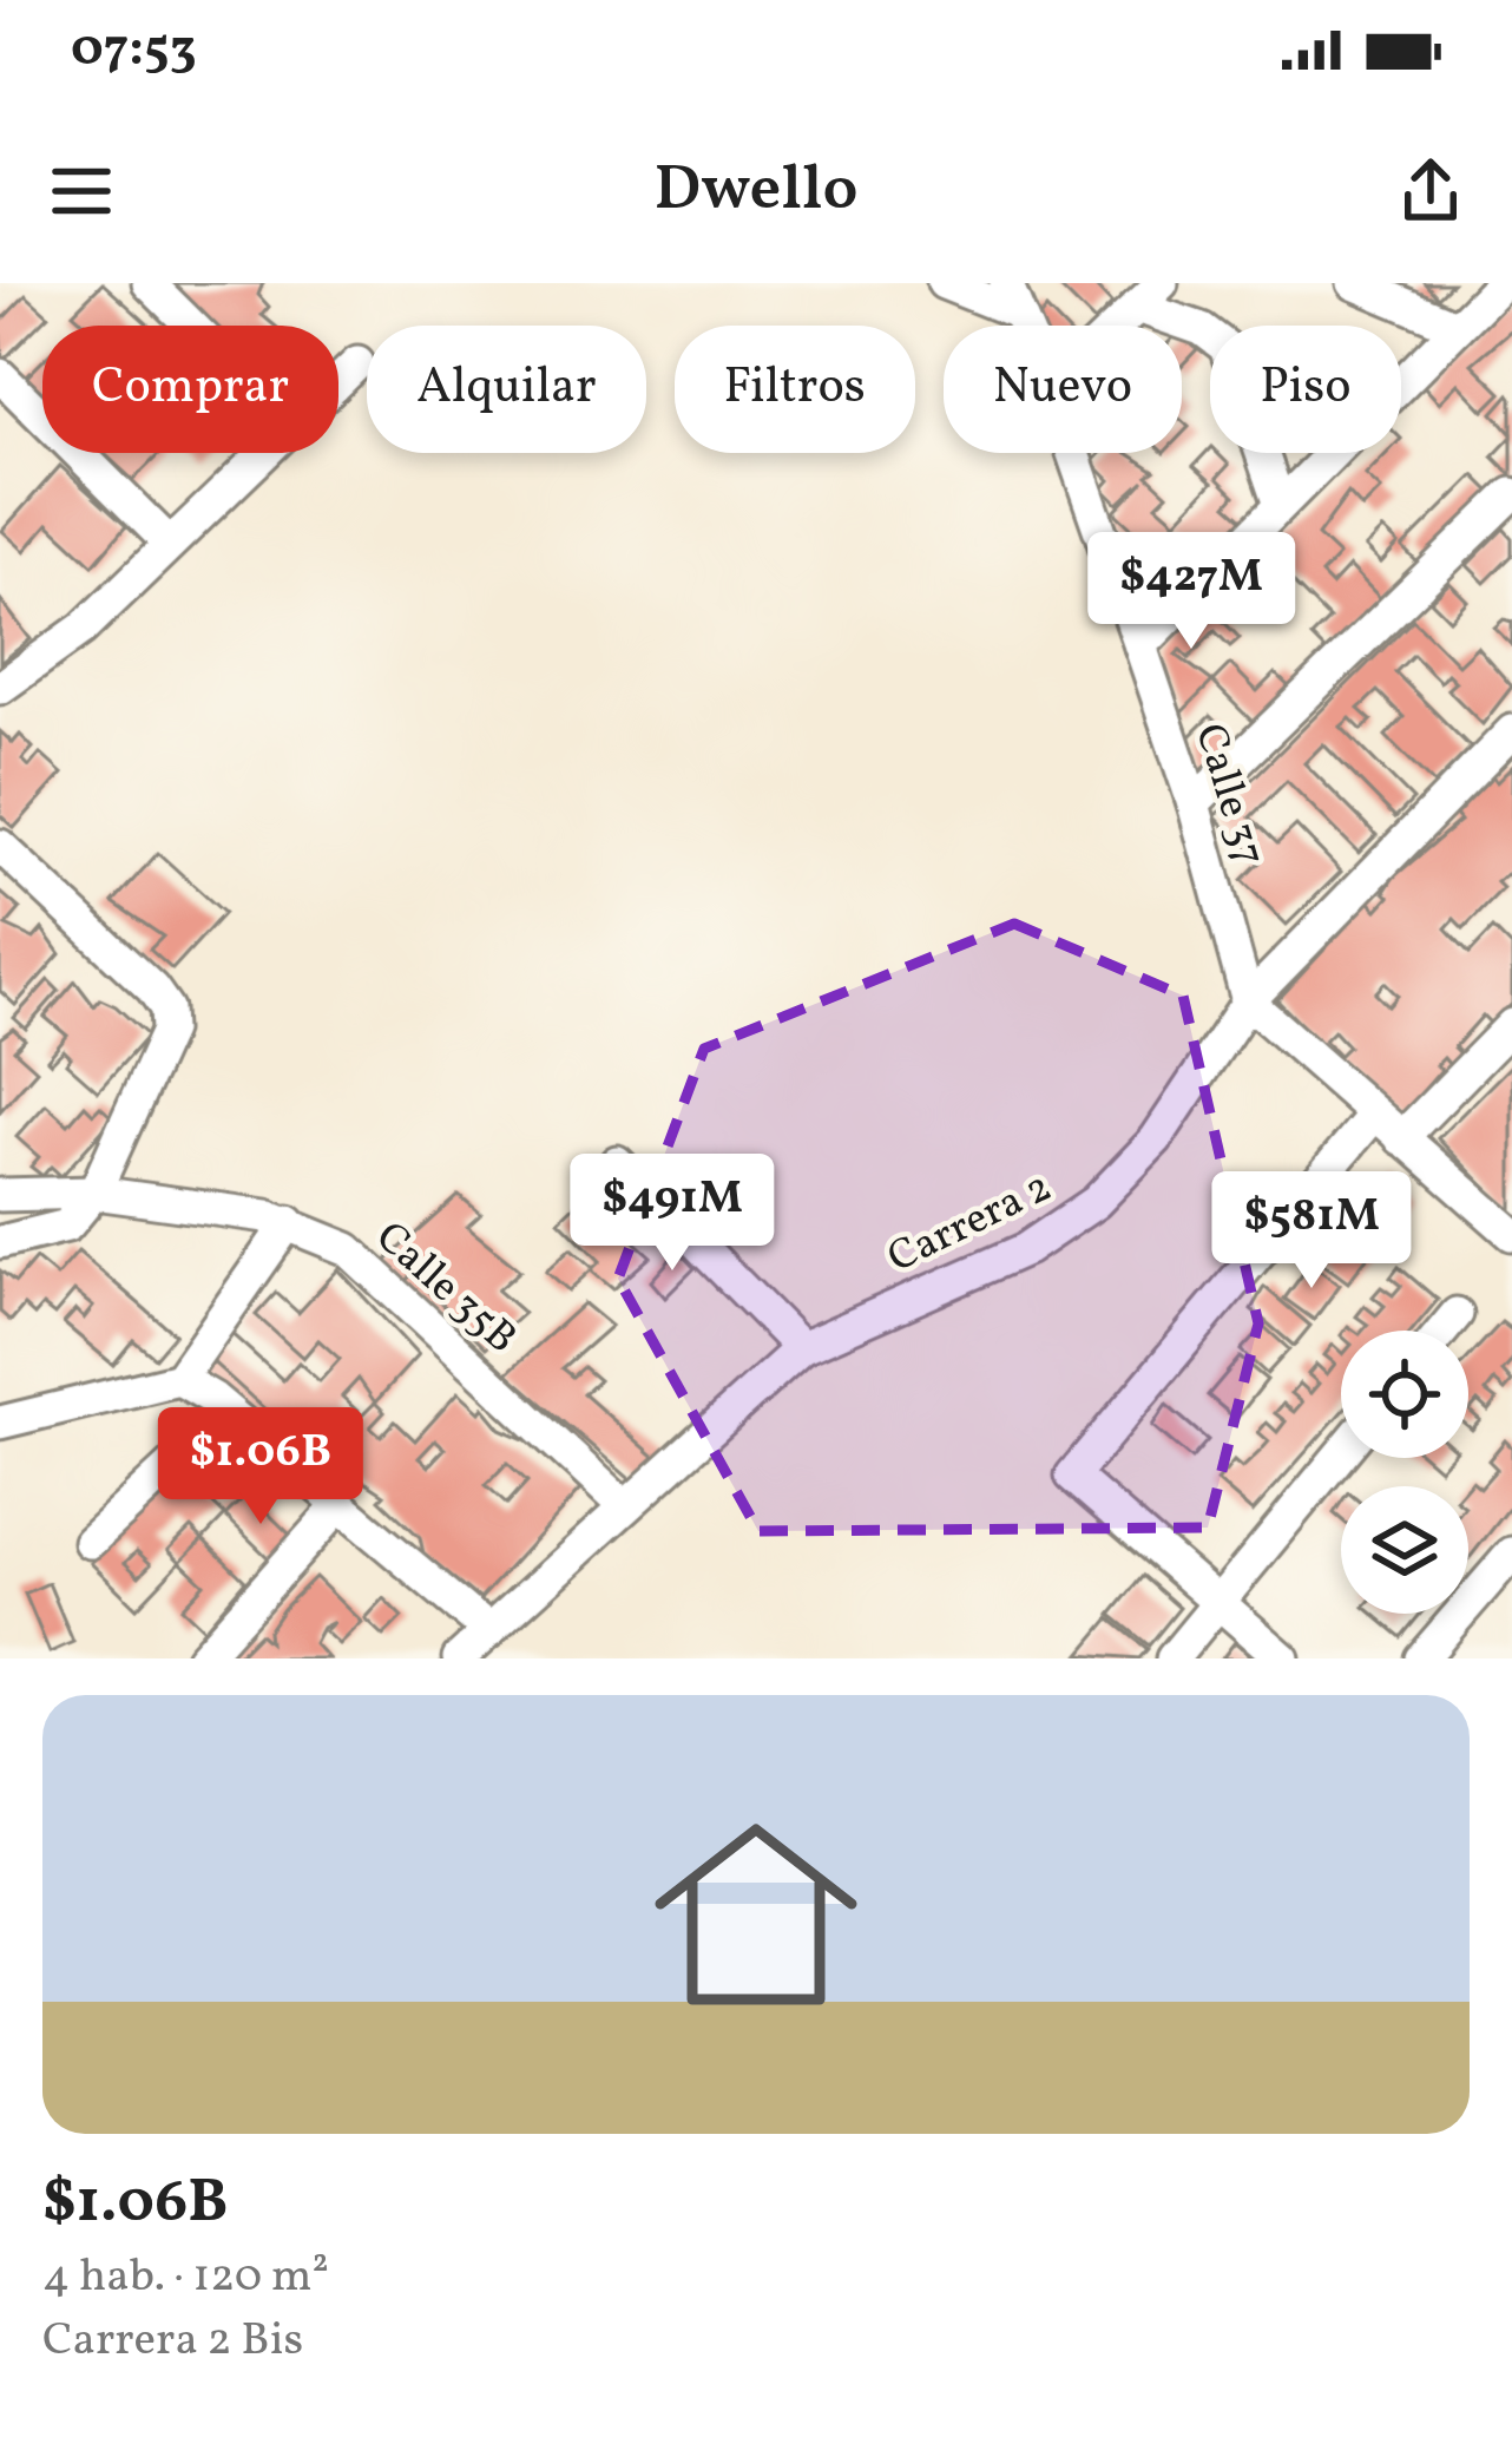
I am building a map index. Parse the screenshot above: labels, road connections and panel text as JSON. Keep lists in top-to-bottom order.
{
  "streets": {
    "street": ["Calle 37", "Carrera 2", "Calle 35B"]
  },
  "crossings": [
    ["Calle 37", "Carrera 2"],
    ["Carrera 2", "Calle 35B"]
  ],
  "page": {
    "status": "07:53",
    "header": "Dwello",
    "chip": [
      "Comprar",
      "Alquilar",
      "Filtros",
      "Nuevo",
      "Piso"
    ],
    "price": [
      "$427M",
      "$491M",
      "$581M",
      "$1.06B"
    ],
    "list": [
      {
        "name": "$1.06B",
        "note": "4 hab. · 120 m² · Carrera 2 Bis"
      }
    ]
  }
}
